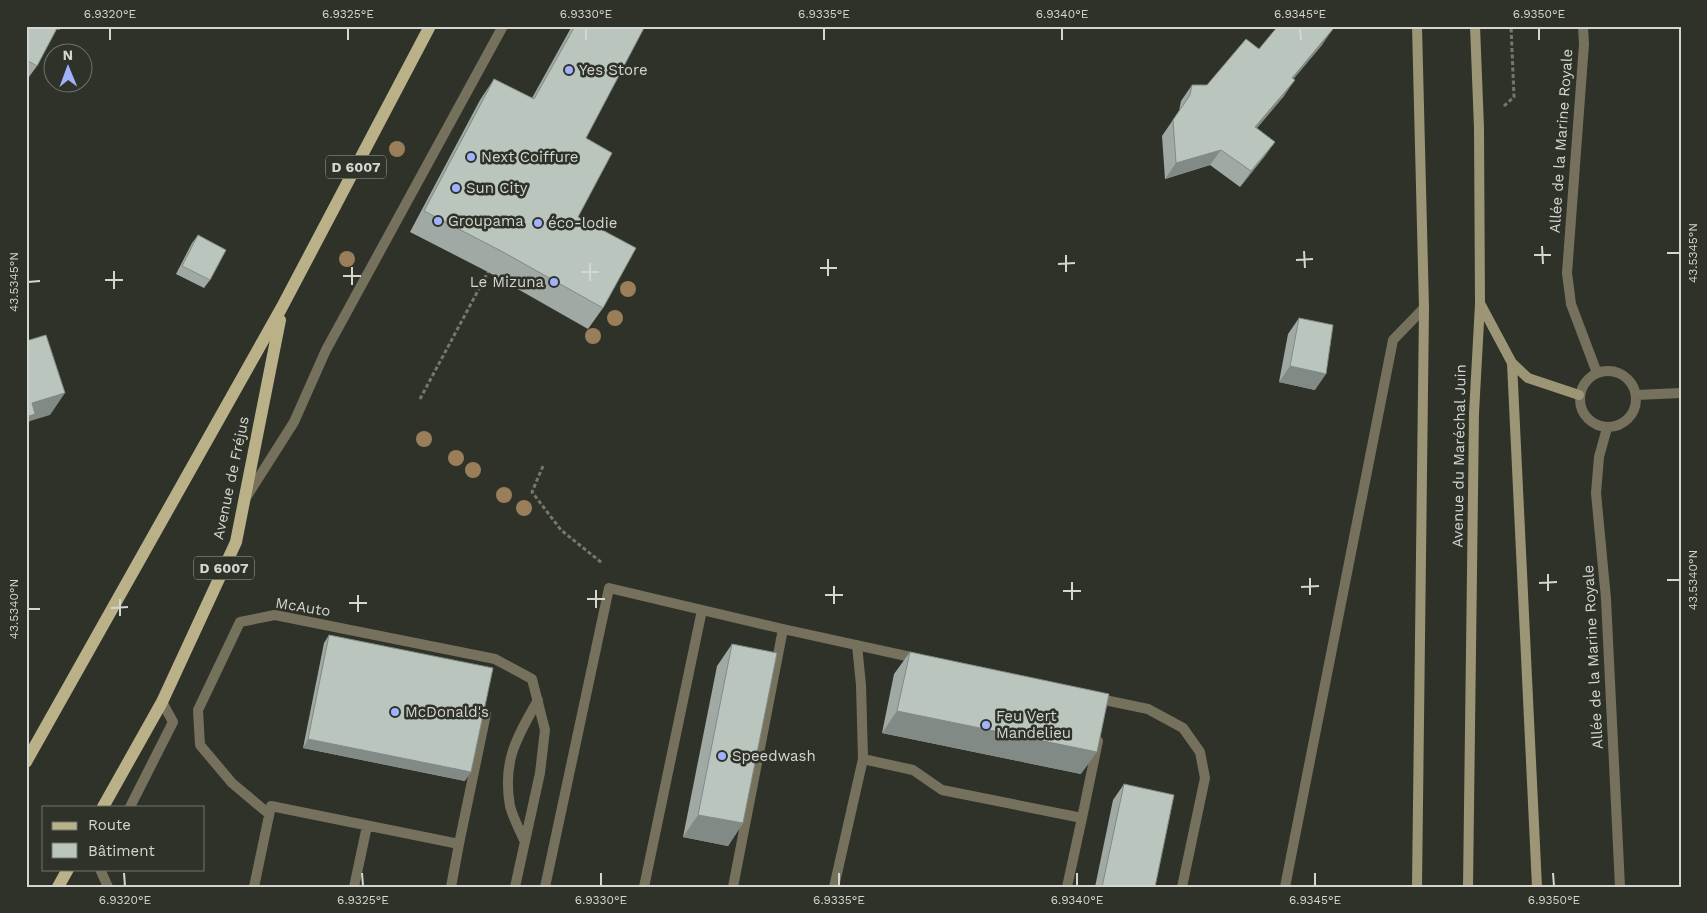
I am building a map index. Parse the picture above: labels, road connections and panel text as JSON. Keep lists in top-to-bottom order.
{
  "streets": {
    "main road": ["D 6007", "Avenue du Maréchal Juin", "Avenue de Fréjus"],
    "street": ["Allée de la Marine Royale", "McAuto"]
  },
  "places": [
    "Yes Store",
    "Next Coiffure",
    "Sun City",
    "Groupama",
    "éco-lodie",
    "Le Mizuna",
    "McDonald's",
    "Feu Vert Mandelieu",
    "Speedwash"
  ],
  "legend": ["Route", "Bâtiment"],
  "north": "top",
  "coordinates": [
    "6.9320°E",
    "6.9325°E",
    "6.9330°E",
    "6.9335°E",
    "6.9340°E",
    "6.9345°E",
    "6.9350°E",
    "43.5345°N",
    "43.5340°N"
  ]
}
